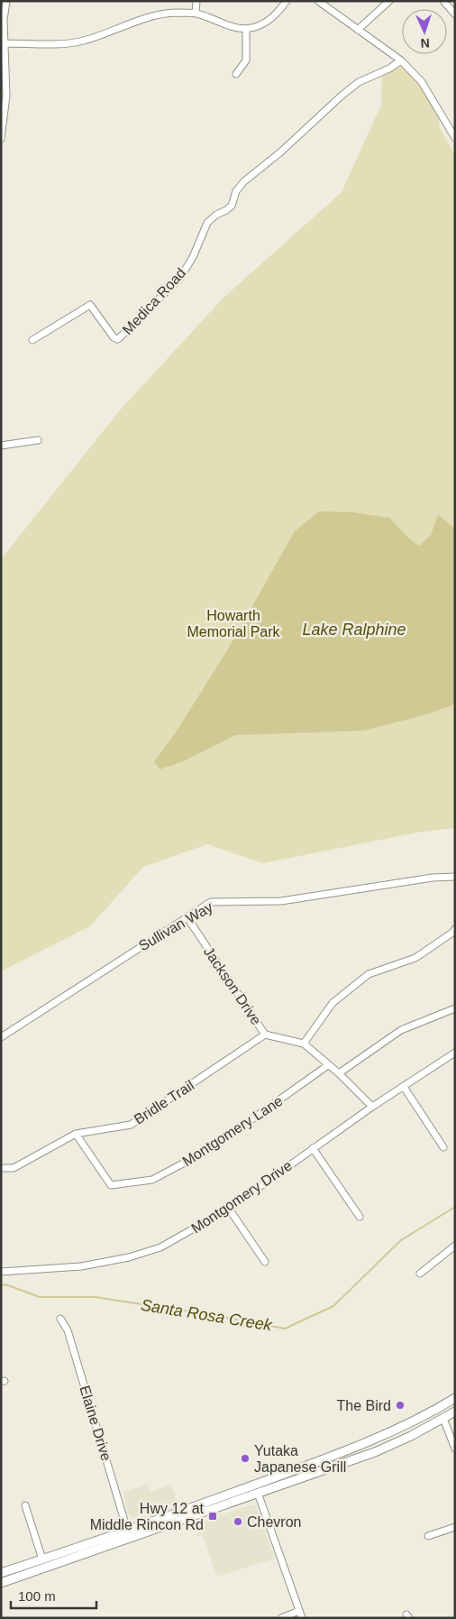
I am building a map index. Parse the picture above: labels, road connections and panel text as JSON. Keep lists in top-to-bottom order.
{
  "streets": {
    "street": [
      "Medica Road",
      "Sullivan Way",
      "Jackson Drive",
      "Bridle Trail",
      "Montgomery Lane",
      "Montgomery Drive",
      "Elaine Drive"
    ]
  },
  "crossings": [
    ["Sullivan Way", "Jackson Drive"],
    ["Jackson Drive", "Bridle Trail"],
    ["Jackson Drive", "Montgomery Lane"],
    ["Jackson Drive", "Montgomery Drive"],
    ["Bridle Trail", "Montgomery Lane"]
  ],
  "water": ["Lake Ralphine", "Santa Rosa Creek"],
  "parks": ["Howarth Memorial Park"],
  "places": {
    "other": ["The Bird", "Yutaka Japanese Grill", "Chevron"],
    "transit": ["Hwy 12 at Middle Rincon Rd"]
  },
  "scale_bar": "100 m",
  "north": "bottom"
}
